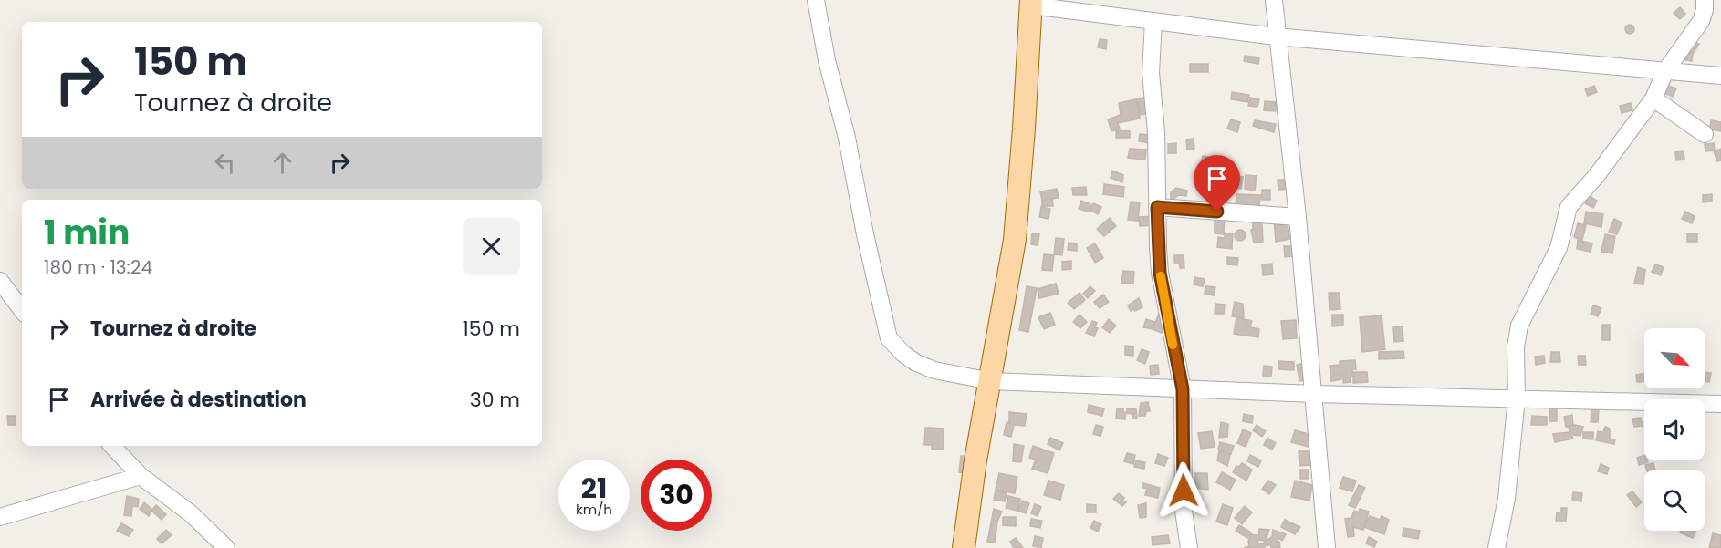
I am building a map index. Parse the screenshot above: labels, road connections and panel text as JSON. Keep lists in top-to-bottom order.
{
  "north": "bottom right",
  "page": {
    "turn": ["150 m", "Tournez à droite"],
    "heading": ["1 min", "180 m · 13:24"],
    "list": [
      {
        "name": "Tournez à droite",
        "value": "150 m"
      },
      {
        "name": "Arrivée à destination",
        "value": "30 m"
      }
    ],
    "speed": "21 km/h",
    "limit": "30"
  }
}
